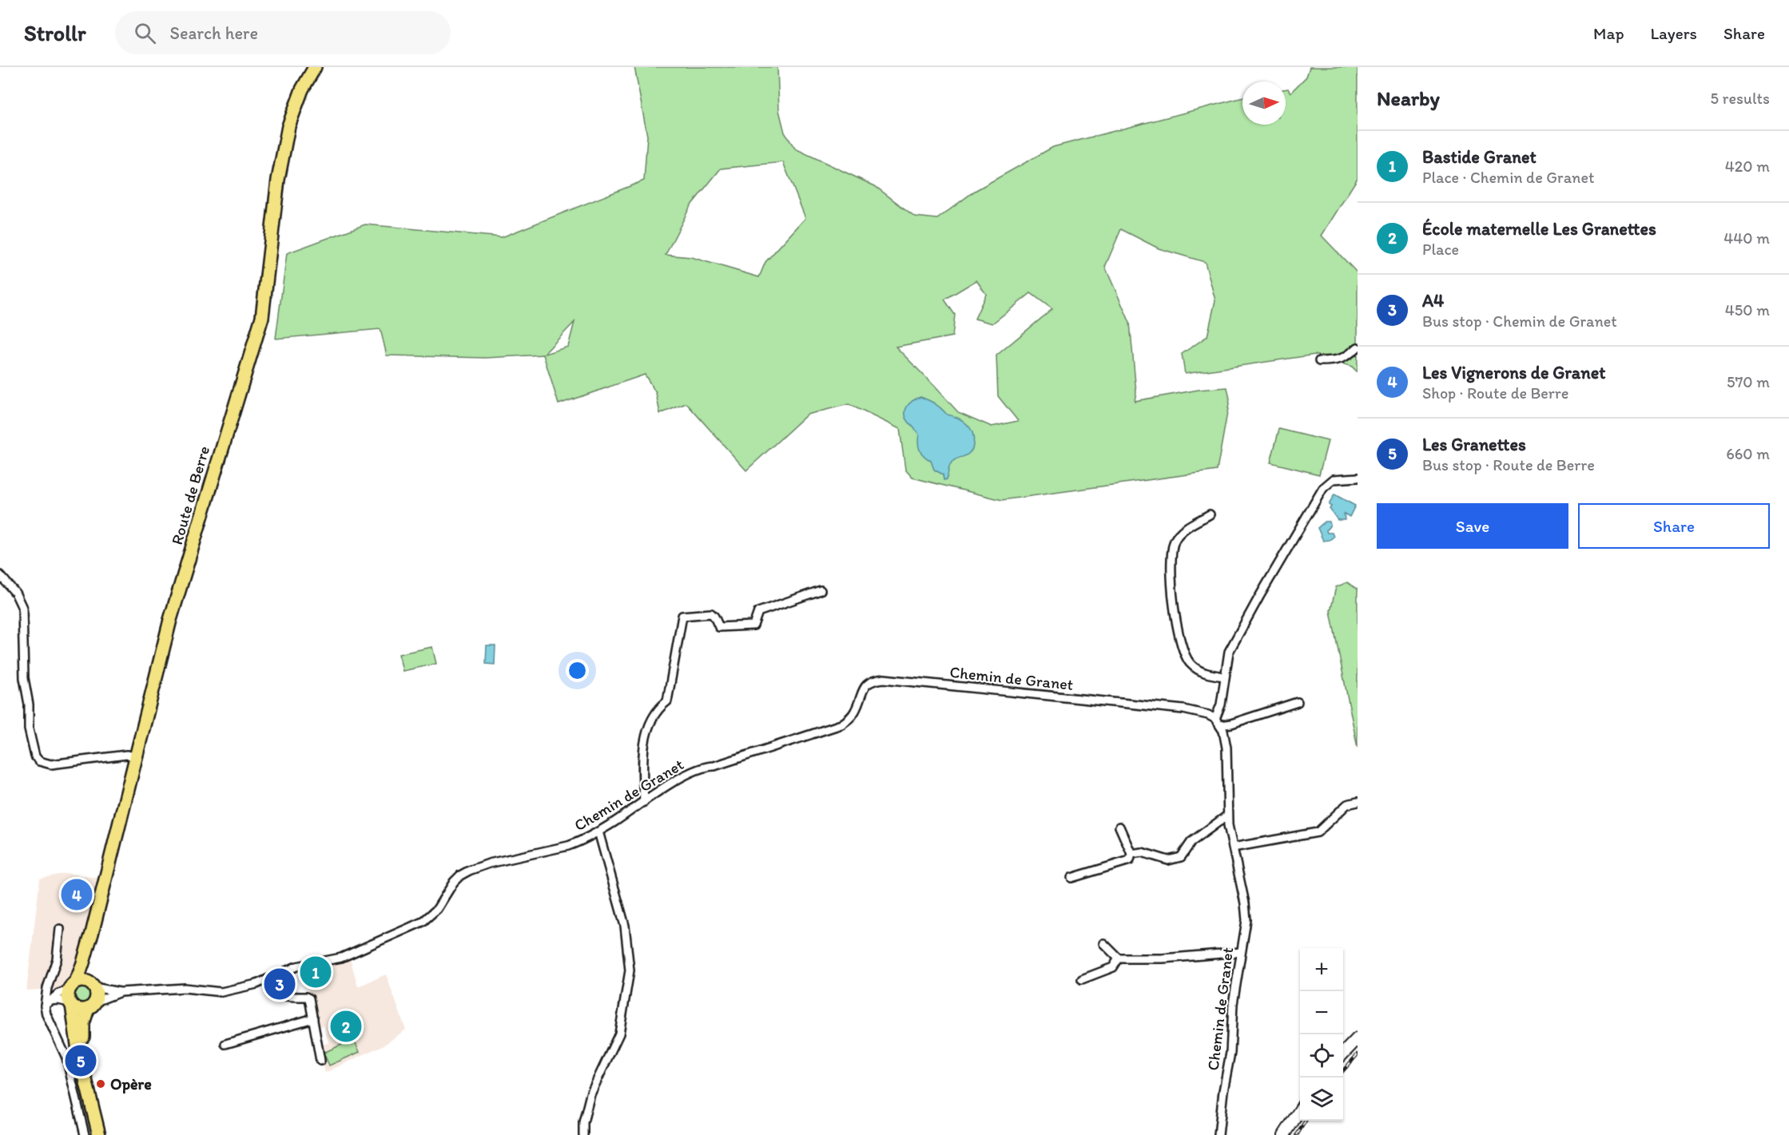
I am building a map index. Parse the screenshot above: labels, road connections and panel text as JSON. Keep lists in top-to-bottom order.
{
  "streets": {
    "main road": ["Route de Berre"],
    "street": ["Chemin de Granet"]
  },
  "crossings": [
    ["Route de Berre", "Chemin de Granet"]
  ],
  "places": ["Opère"],
  "north": "right",
  "page": {
    "header": "Strollr",
    "search": "Search here",
    "nav": ["Map", "Layers", "Share"],
    "heading": ["Nearby", "5 results"],
    "list": [
      {
        "mark": "1",
        "name": "Bastide Granet",
        "note": "Place · Chemin de Granet",
        "value": "420 m"
      },
      {
        "mark": "2",
        "name": "École maternelle Les Granettes",
        "note": "Place",
        "value": "440 m"
      },
      {
        "mark": "3",
        "name": "A4",
        "note": "Bus stop · Chemin de Granet",
        "value": "450 m"
      },
      {
        "mark": "4",
        "name": "Les Vignerons de Granet",
        "note": "Shop · Route de Berre",
        "value": "570 m"
      },
      {
        "mark": "5",
        "name": "Les Granettes",
        "note": "Bus stop · Route de Berre",
        "value": "660 m"
      }
    ],
    "buttons": ["Save", "Share"],
    "pins": [
      "4",
      "1",
      "3",
      "2",
      "5"
    ],
    "map_buttons": ["+", "−"]
  }
}
